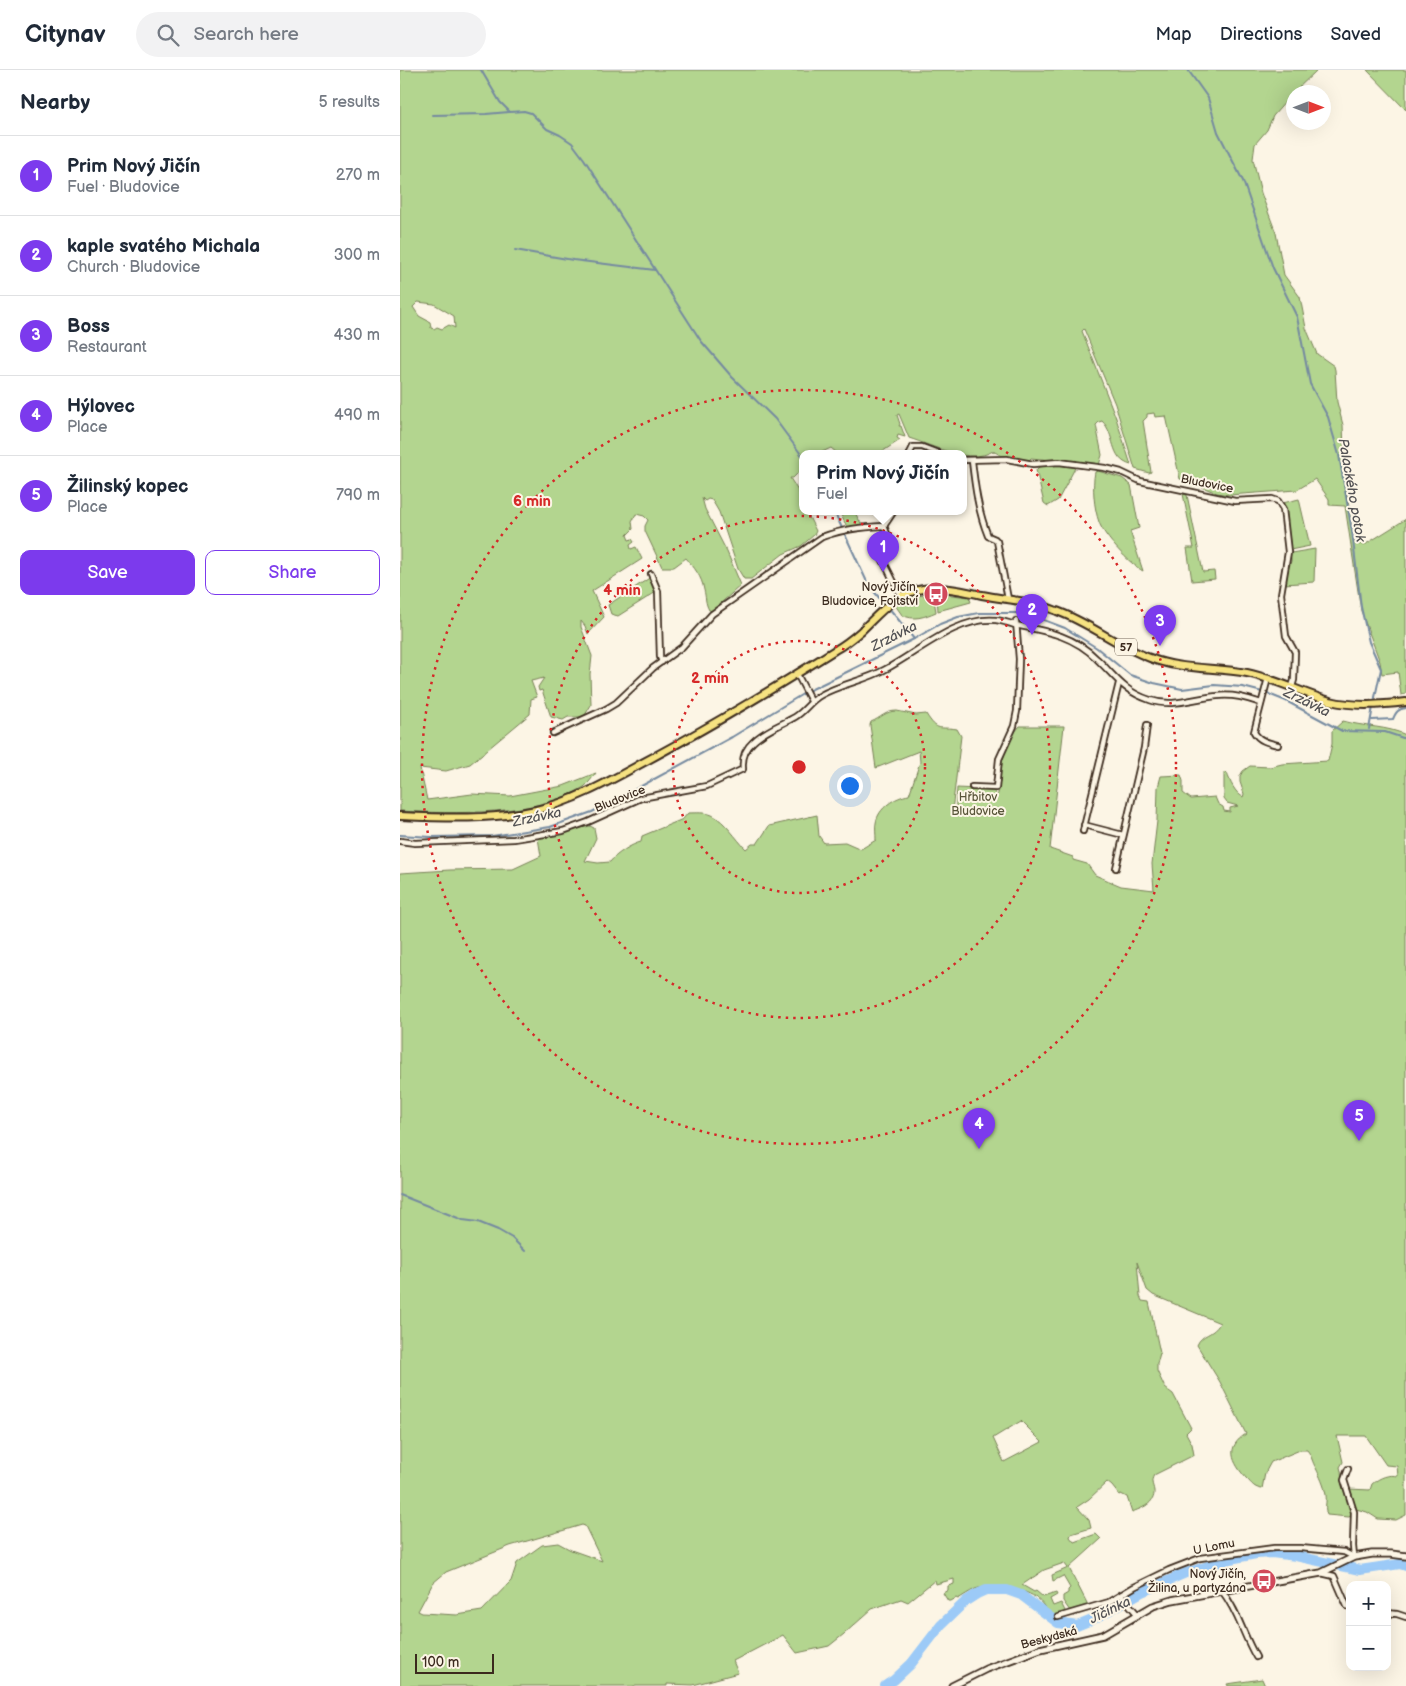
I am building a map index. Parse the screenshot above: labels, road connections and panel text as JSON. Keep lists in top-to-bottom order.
{
  "streets": {
    "main road": ["57"],
    "street": ["Bludovice", "U Lomu", "Beskydská"]
  },
  "crossings": [
    ["Bludovice", "57"],
    ["U Lomu", "Beskydská"]
  ],
  "water": ["Palackého potok", "Zrzávka", "Jičínka"],
  "parks": ["Hřbitov Bludovice"],
  "places": {
    "bus stop": ["Nový Jičín, Bludovice, Fojtství", "Nový Jičín, Žilina, u partyzána"]
  },
  "scale_bar": "100 m",
  "north": "right",
  "page": {
    "header": "Citynav",
    "search": "Search here",
    "nav": ["Map", "Directions", "Saved"],
    "heading": ["Nearby", "5 results"],
    "list": [
      {
        "mark": "1",
        "name": "Prim Nový Jičín",
        "note": "Fuel · Bludovice",
        "value": "270 m"
      },
      {
        "mark": "2",
        "name": "kaple svatého Michala",
        "note": "Church · Bludovice",
        "value": "300 m"
      },
      {
        "mark": "3",
        "name": "Boss",
        "note": "Restaurant",
        "value": "430 m"
      },
      {
        "mark": "4",
        "name": "Hýlovec",
        "note": "Place",
        "value": "490 m"
      },
      {
        "mark": "5",
        "name": "Žilinský kopec",
        "note": "Place",
        "value": "790 m"
      }
    ],
    "popup": ["Prim Nový Jičín", "Fuel"],
    "pins": [
      "1",
      "2",
      "3",
      "5",
      "4"
    ],
    "buttons": ["Save", "Share"],
    "map_buttons": ["+", "−"],
    "scale": "100 m"
  },
  "rings": ["6 min", "4 min", "2 min"]
}
